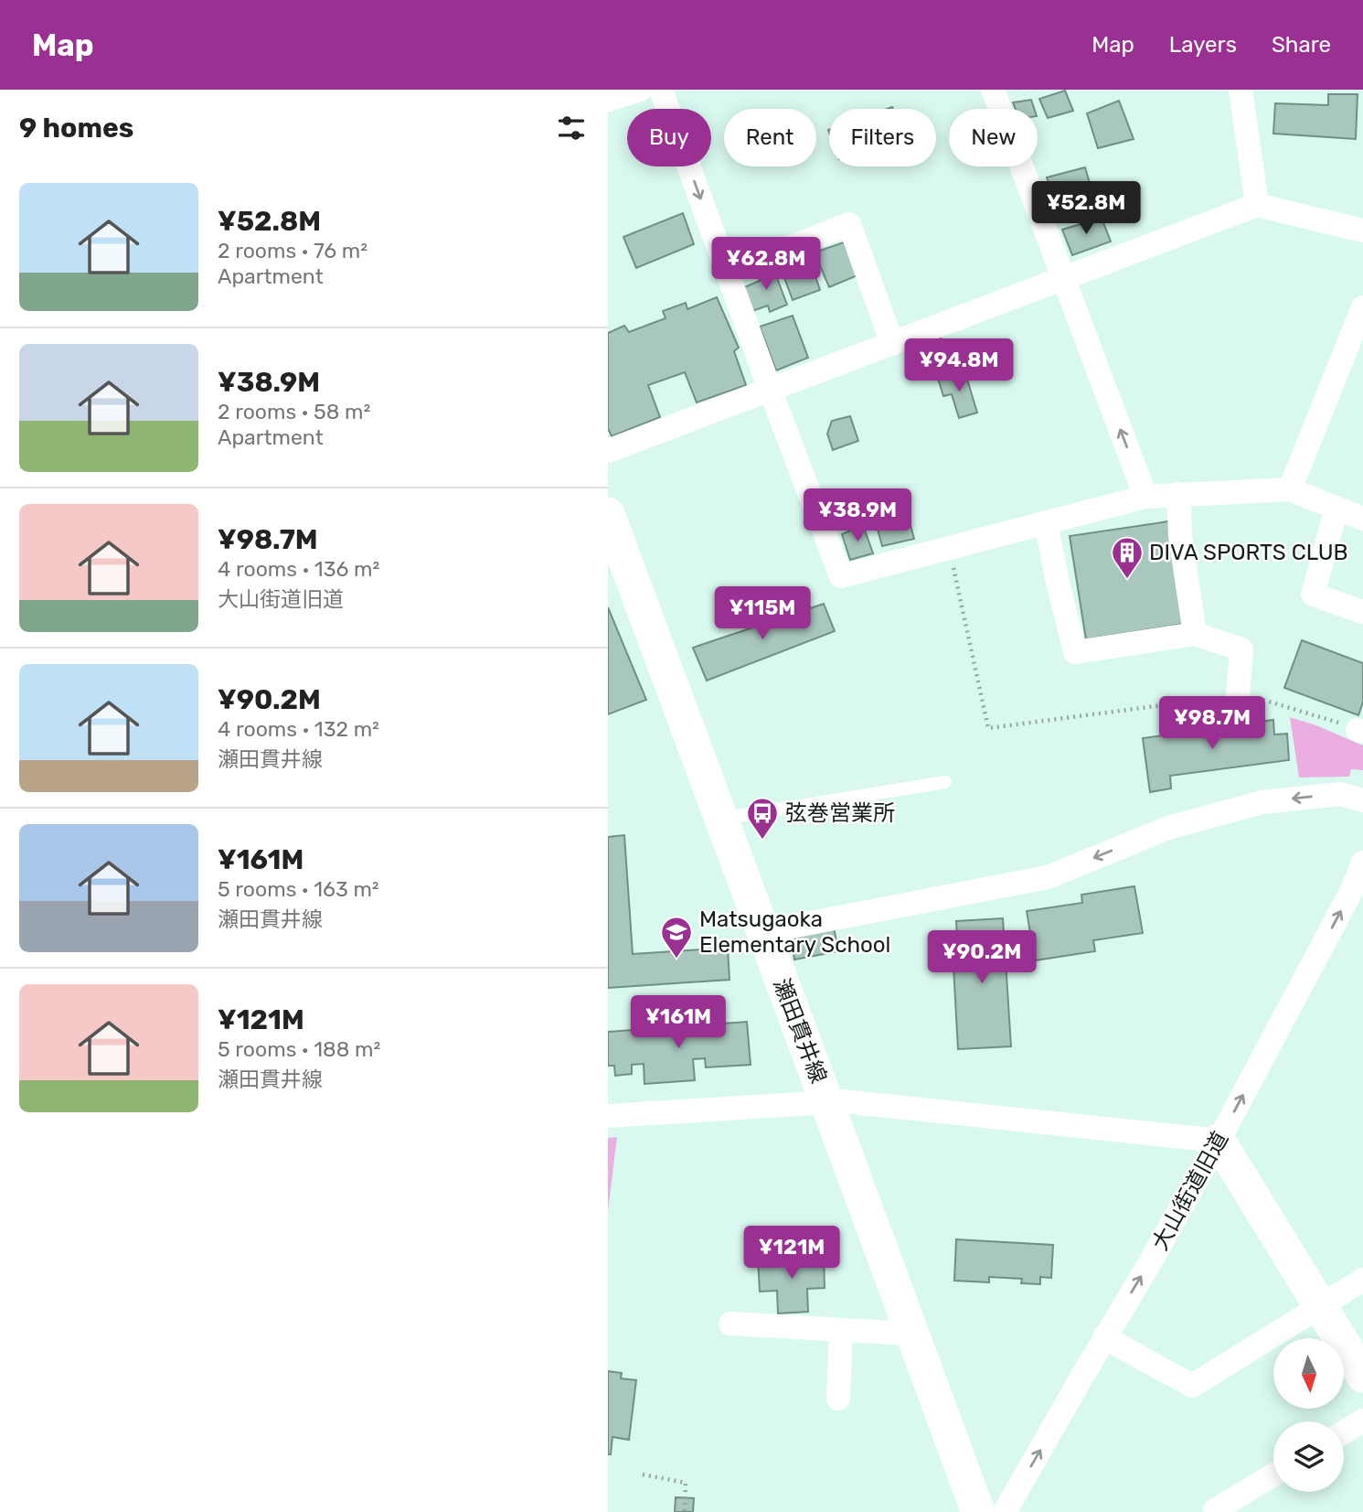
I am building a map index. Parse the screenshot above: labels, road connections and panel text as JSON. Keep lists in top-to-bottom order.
{
  "streets": {
    "main road": ["瀬田貫井線"],
    "street": ["大山街道旧道"]
  },
  "one_way": ["大山街道旧道"],
  "places": {
    "building": ["DIVA SPORTS CLUB"],
    "bus stop": ["弦巻営業所"],
    "school or university": ["Matsugaoka Elementary School"]
  },
  "north": "bottom",
  "page": {
    "header": "Map",
    "nav": ["Map", "Layers", "Share"],
    "heading": "9 homes",
    "chip": [
      "Buy",
      "Rent",
      "Filters",
      "New"
    ],
    "list": [
      {
        "name": "¥52.8M",
        "note": "2 rooms · 76 m² · Apartment"
      },
      {
        "name": "¥38.9M",
        "note": "2 rooms · 58 m² · Apartment"
      },
      {
        "name": "¥98.7M",
        "note": "4 rooms · 136 m² · 大山街道旧道"
      },
      {
        "name": "¥90.2M",
        "note": "4 rooms · 132 m² · 瀬田貫井線"
      },
      {
        "name": "¥161M",
        "note": "5 rooms · 163 m² · 瀬田貫井線"
      },
      {
        "name": "¥121M",
        "note": "5 rooms · 188 m² · 瀬田貫井線"
      }
    ],
    "price": [
      "¥52.8M",
      "¥62.8M",
      "¥94.8M",
      "¥38.9M",
      "¥115M",
      "¥98.7M",
      "¥90.2M",
      "¥161M",
      "¥121M"
    ]
  }
}
